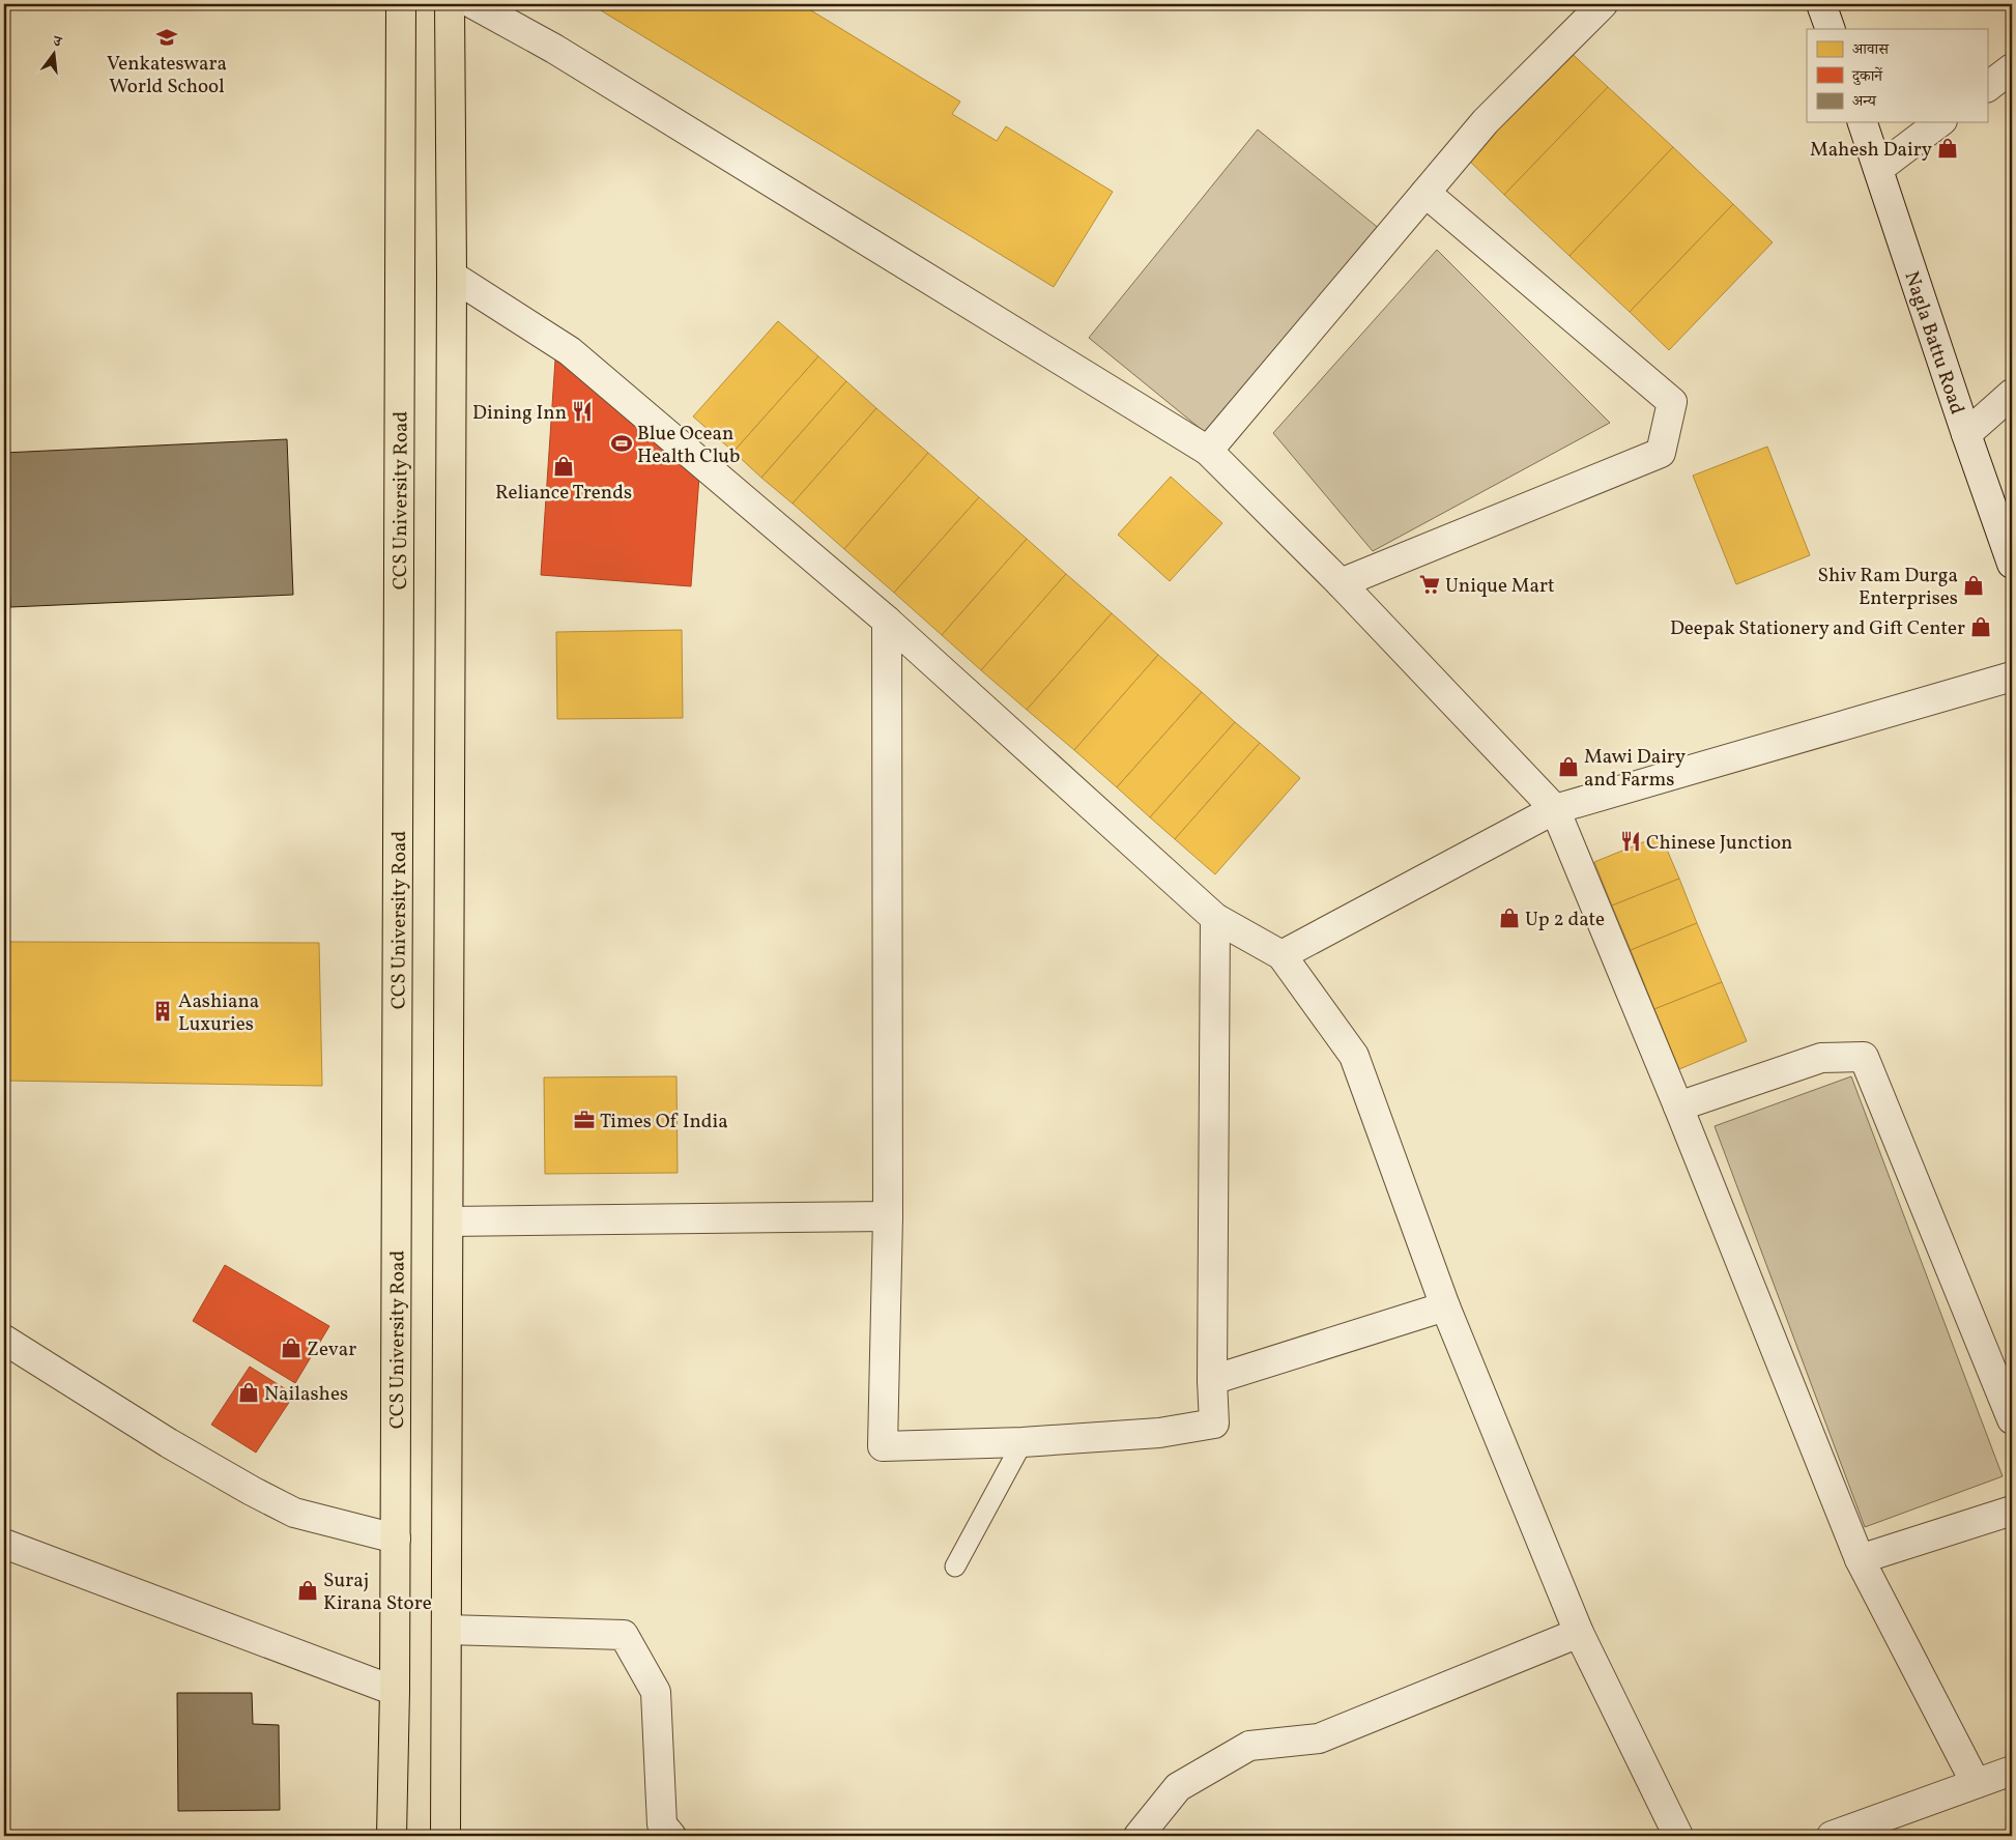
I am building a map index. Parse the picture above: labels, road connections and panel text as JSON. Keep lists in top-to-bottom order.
{
  "streets": {
    "highway": ["CCS University Road"],
    "street": ["Nagla Battu Road"]
  },
  "places": {
    "school or university": ["Venkateswara World School"],
    "shop": [
      "Mahesh Dairy",
      "Reliance Trends",
      "Shiv Ram Durga Enterprises",
      "Deepak Stationery and Gift Center",
      "Mawi Dairy and Farms",
      "Up 2 date",
      "Zevar",
      "Nailashes",
      "Suraj Kirana Store"
    ],
    "restaurant": ["Dining Inn", "Chinese Junction"],
    "sports": ["Blue Ocean Health Club"],
    "supermarket": ["Unique Mart"],
    "building": ["Aashiana Luxuries"],
    "office": ["Times Of India"]
  },
  "legend": ["आवास", "दुकानें", "अन्य"],
  "north": "top"
}
